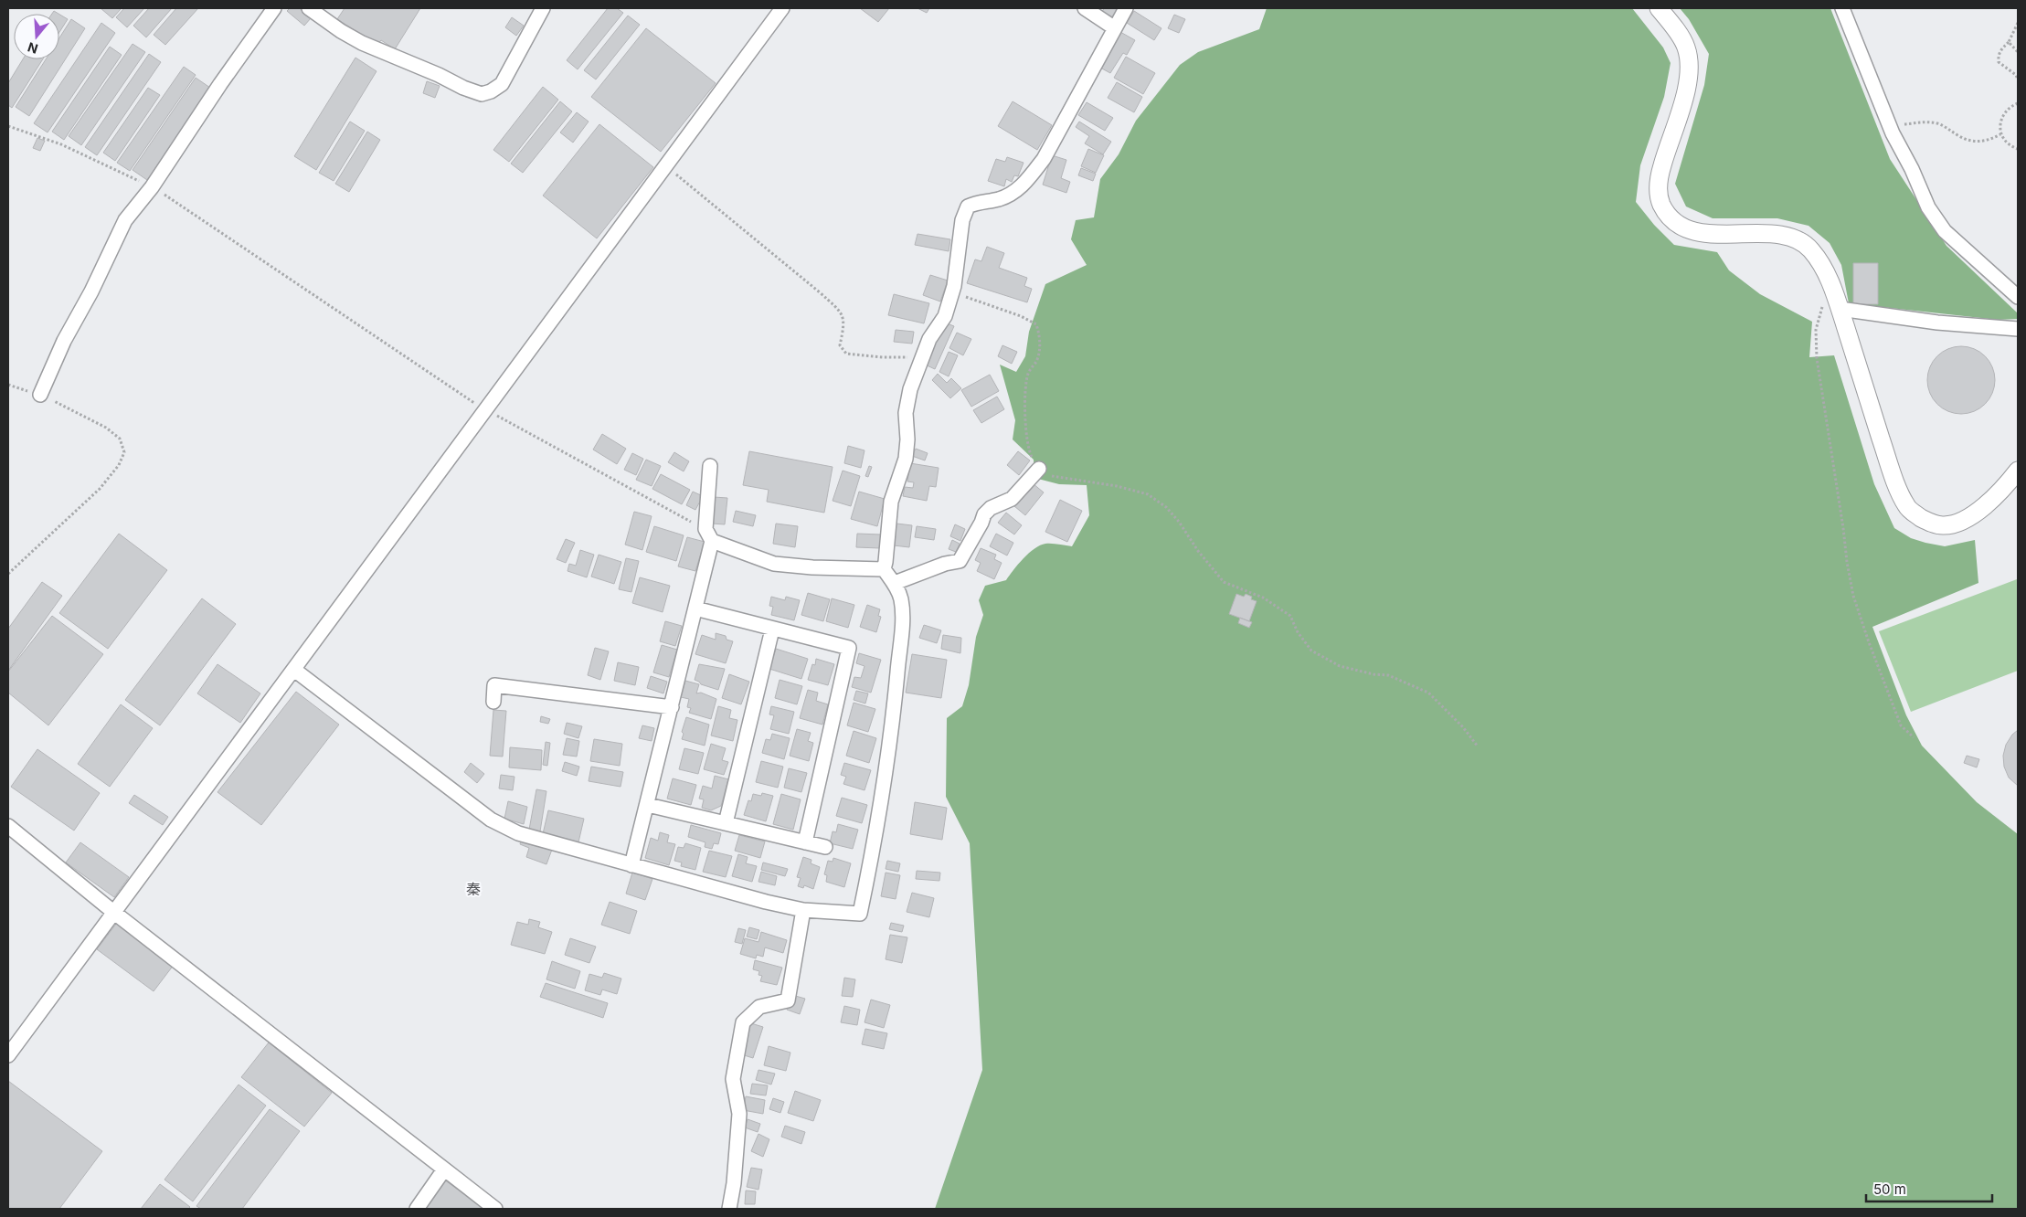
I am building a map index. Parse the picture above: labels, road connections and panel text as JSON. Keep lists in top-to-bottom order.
{
  "districts": ["秦"],
  "scale_bar": "50 m",
  "north": "bottom"
}
